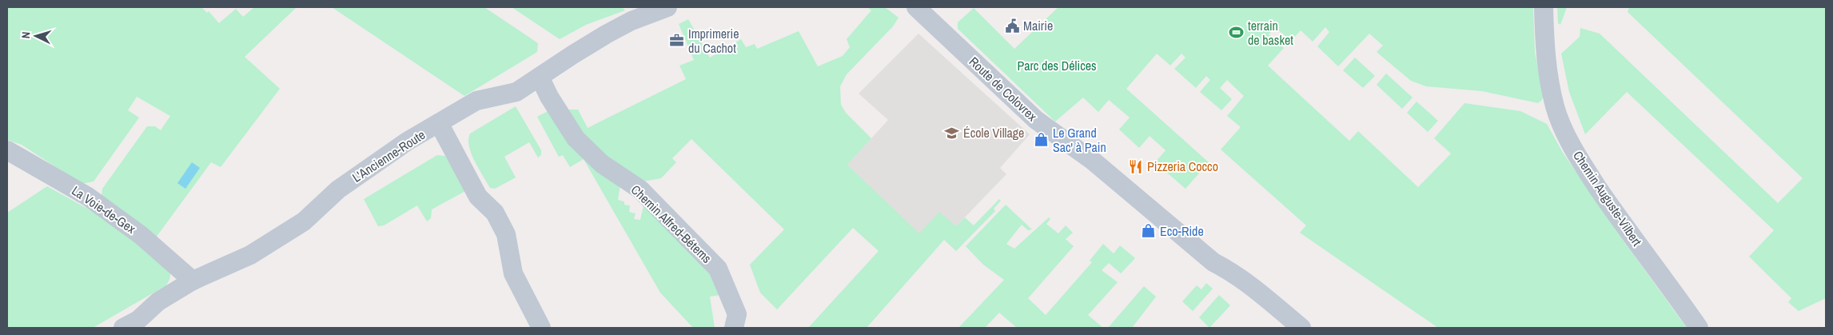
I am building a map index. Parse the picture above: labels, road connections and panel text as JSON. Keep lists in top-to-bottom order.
{
  "streets": {
    "street": [
      "Route de Colovrex",
      "L'Ancienne-Route",
      "Chemin Auguste-Vilbert",
      "La Voie-de-Gex",
      "Chemin Alfred-Bétems"
    ]
  },
  "crossings": [
    ["L'Ancienne-Route", "La Voie-de-Gex"],
    ["L'Ancienne-Route", "Chemin Alfred-Bétems"]
  ],
  "parks": ["Parc des Délices"],
  "places": {
    "public building": ["Mairie"],
    "sports": ["terrain de basket"],
    "office": ["Imprimerie du Cachot"],
    "school or university": ["École Village"],
    "shop": ["Le Grand Sac' à Pain", "Eco-Ride"],
    "restaurant": ["Pizzeria Cocco"]
  },
  "north": "left"
}
